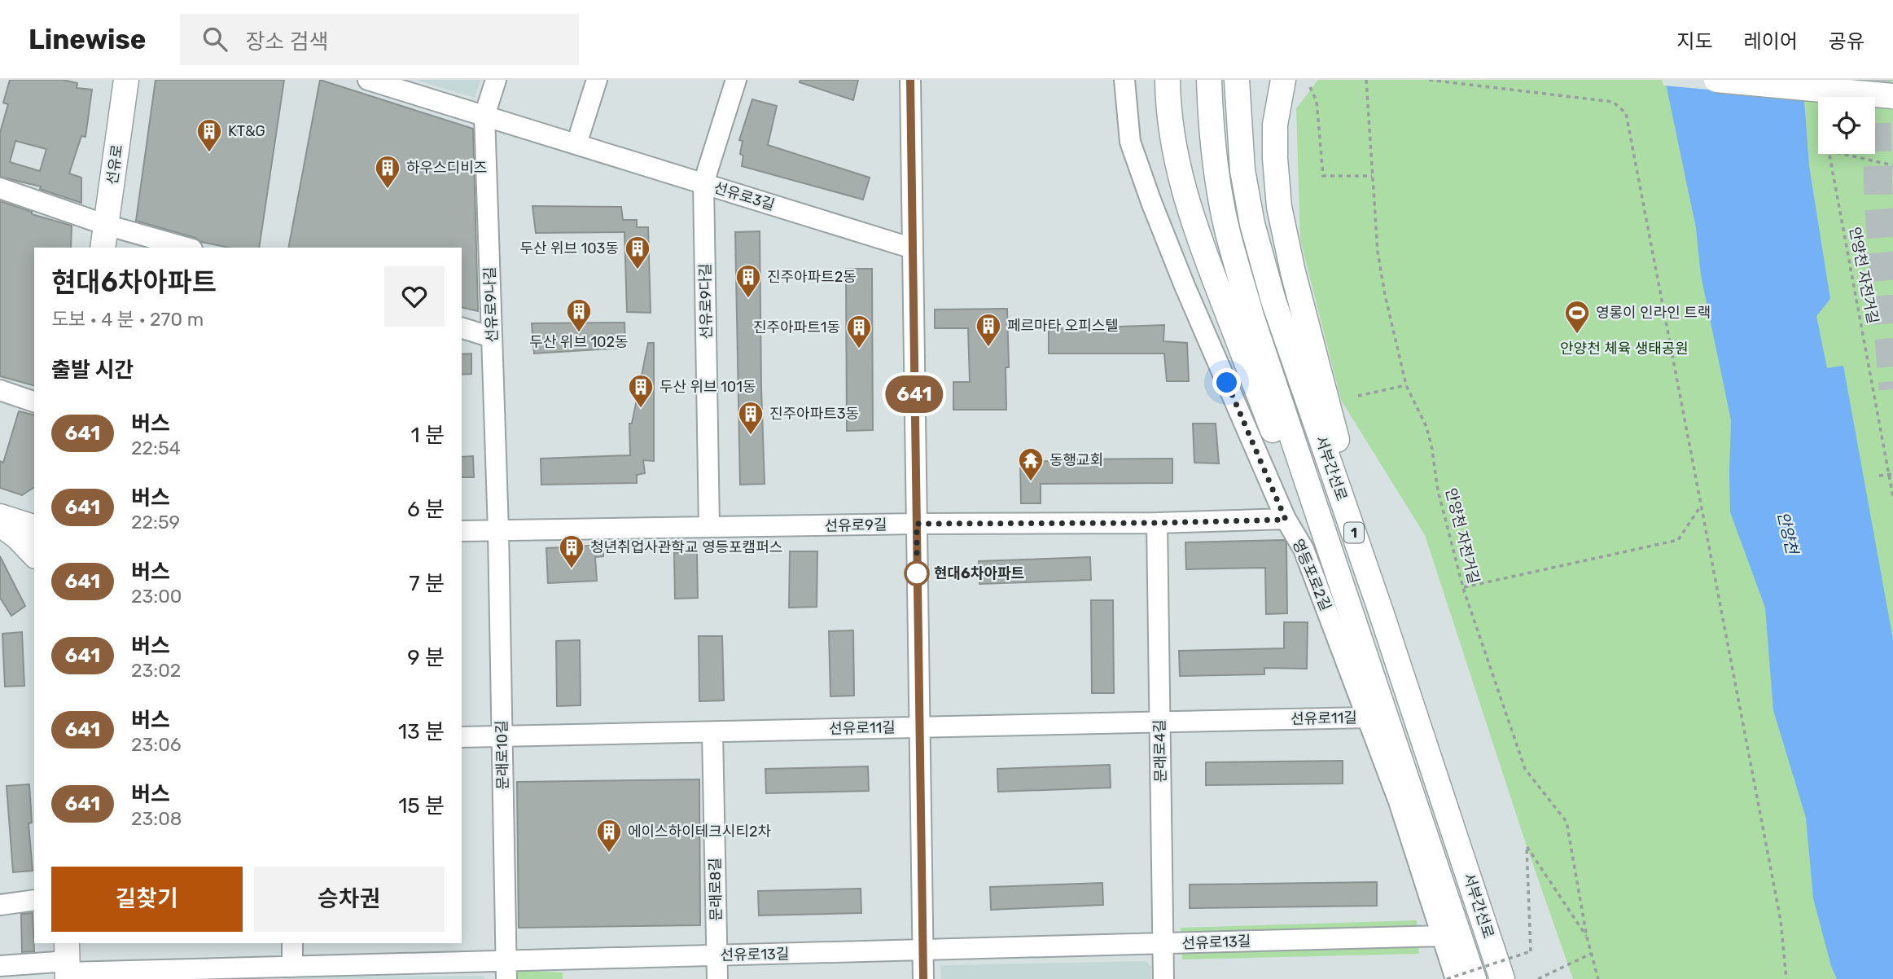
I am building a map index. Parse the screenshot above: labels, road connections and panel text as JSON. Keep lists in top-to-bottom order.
{
  "streets": {
    "main road": ["선유로", "서부간선로", "1"],
    "street": [
      "선유로3길",
      "선유로9다길",
      "선유로9나길",
      "선유로9길",
      "영등포로2길",
      "선유로11길",
      "문래로4길",
      "문래로10길",
      "문래로8길",
      "선유로13길"
    ],
    "path": ["안양천 자전거길"]
  },
  "crossings": [
    ["선유로3길", "선유로9다길"],
    ["선유로3길", "선유로9나길"],
    ["선유로9다길", "선유로9길"],
    ["선유로9나길", "선유로9길"],
    ["선유로9나길", "문래로10길"],
    ["서부간선로", "1"],
    ["선유로9길", "영등포로2길"],
    ["선유로9길", "문래로4길"],
    ["선유로9길", "문래로10길"],
    ["영등포로2길", "선유로11길"],
    ["영등포로2길", "선유로13길"],
    ["선유로11길", "문래로4길"],
    ["선유로11길", "문래로10길"],
    ["선유로11길", "문래로8길"],
    ["문래로4길", "선유로13길"],
    ["문래로10길", "선유로13길"],
    ["문래로8길", "선유로13길"]
  ],
  "water": ["안양천"],
  "parks": ["안양천 체육 생태공원"],
  "places": {
    "building": [
      "KT&G",
      "하우스디비즈",
      "두산 위브 103동",
      "진주아파트2동",
      "두산 위브 102동",
      "페르마타 오피스텔",
      "진주아파트1동",
      "두산 위브 101동",
      "진주아파트3동",
      "청년취업사관학교 영등포캠퍼스",
      "에이스하이테크시티2차"
    ],
    "sports": ["영롱이 인라인 트랙"],
    "temple": ["동행교회"],
    "other": ["현대6차아파트"]
  },
  "lines": ["bus line 641"],
  "page": {
    "header": "Linewise",
    "search": "장소 검색",
    "nav": ["지도", "레이어", "공유"],
    "on_map": "641",
    "heading": [
      ["현대6차아파트", "도보 · 4 분 · 270 m"],
      "출발 시간"
    ],
    "list": [
      {
        "mark": "641",
        "name": "버스",
        "note": "22:54",
        "value": "1 분"
      },
      {
        "mark": "641",
        "name": "버스",
        "note": "22:59",
        "value": "6 분"
      },
      {
        "mark": "641",
        "name": "버스",
        "note": "23:00",
        "value": "7 분"
      },
      {
        "mark": "641",
        "name": "버스",
        "note": "23:02",
        "value": "9 분"
      },
      {
        "mark": "641",
        "name": "버스",
        "note": "23:06",
        "value": "13 분"
      },
      {
        "mark": "641",
        "name": "버스",
        "note": "23:08",
        "value": "15 분"
      }
    ],
    "buttons": ["길찾기", "승차권"]
  }
}
